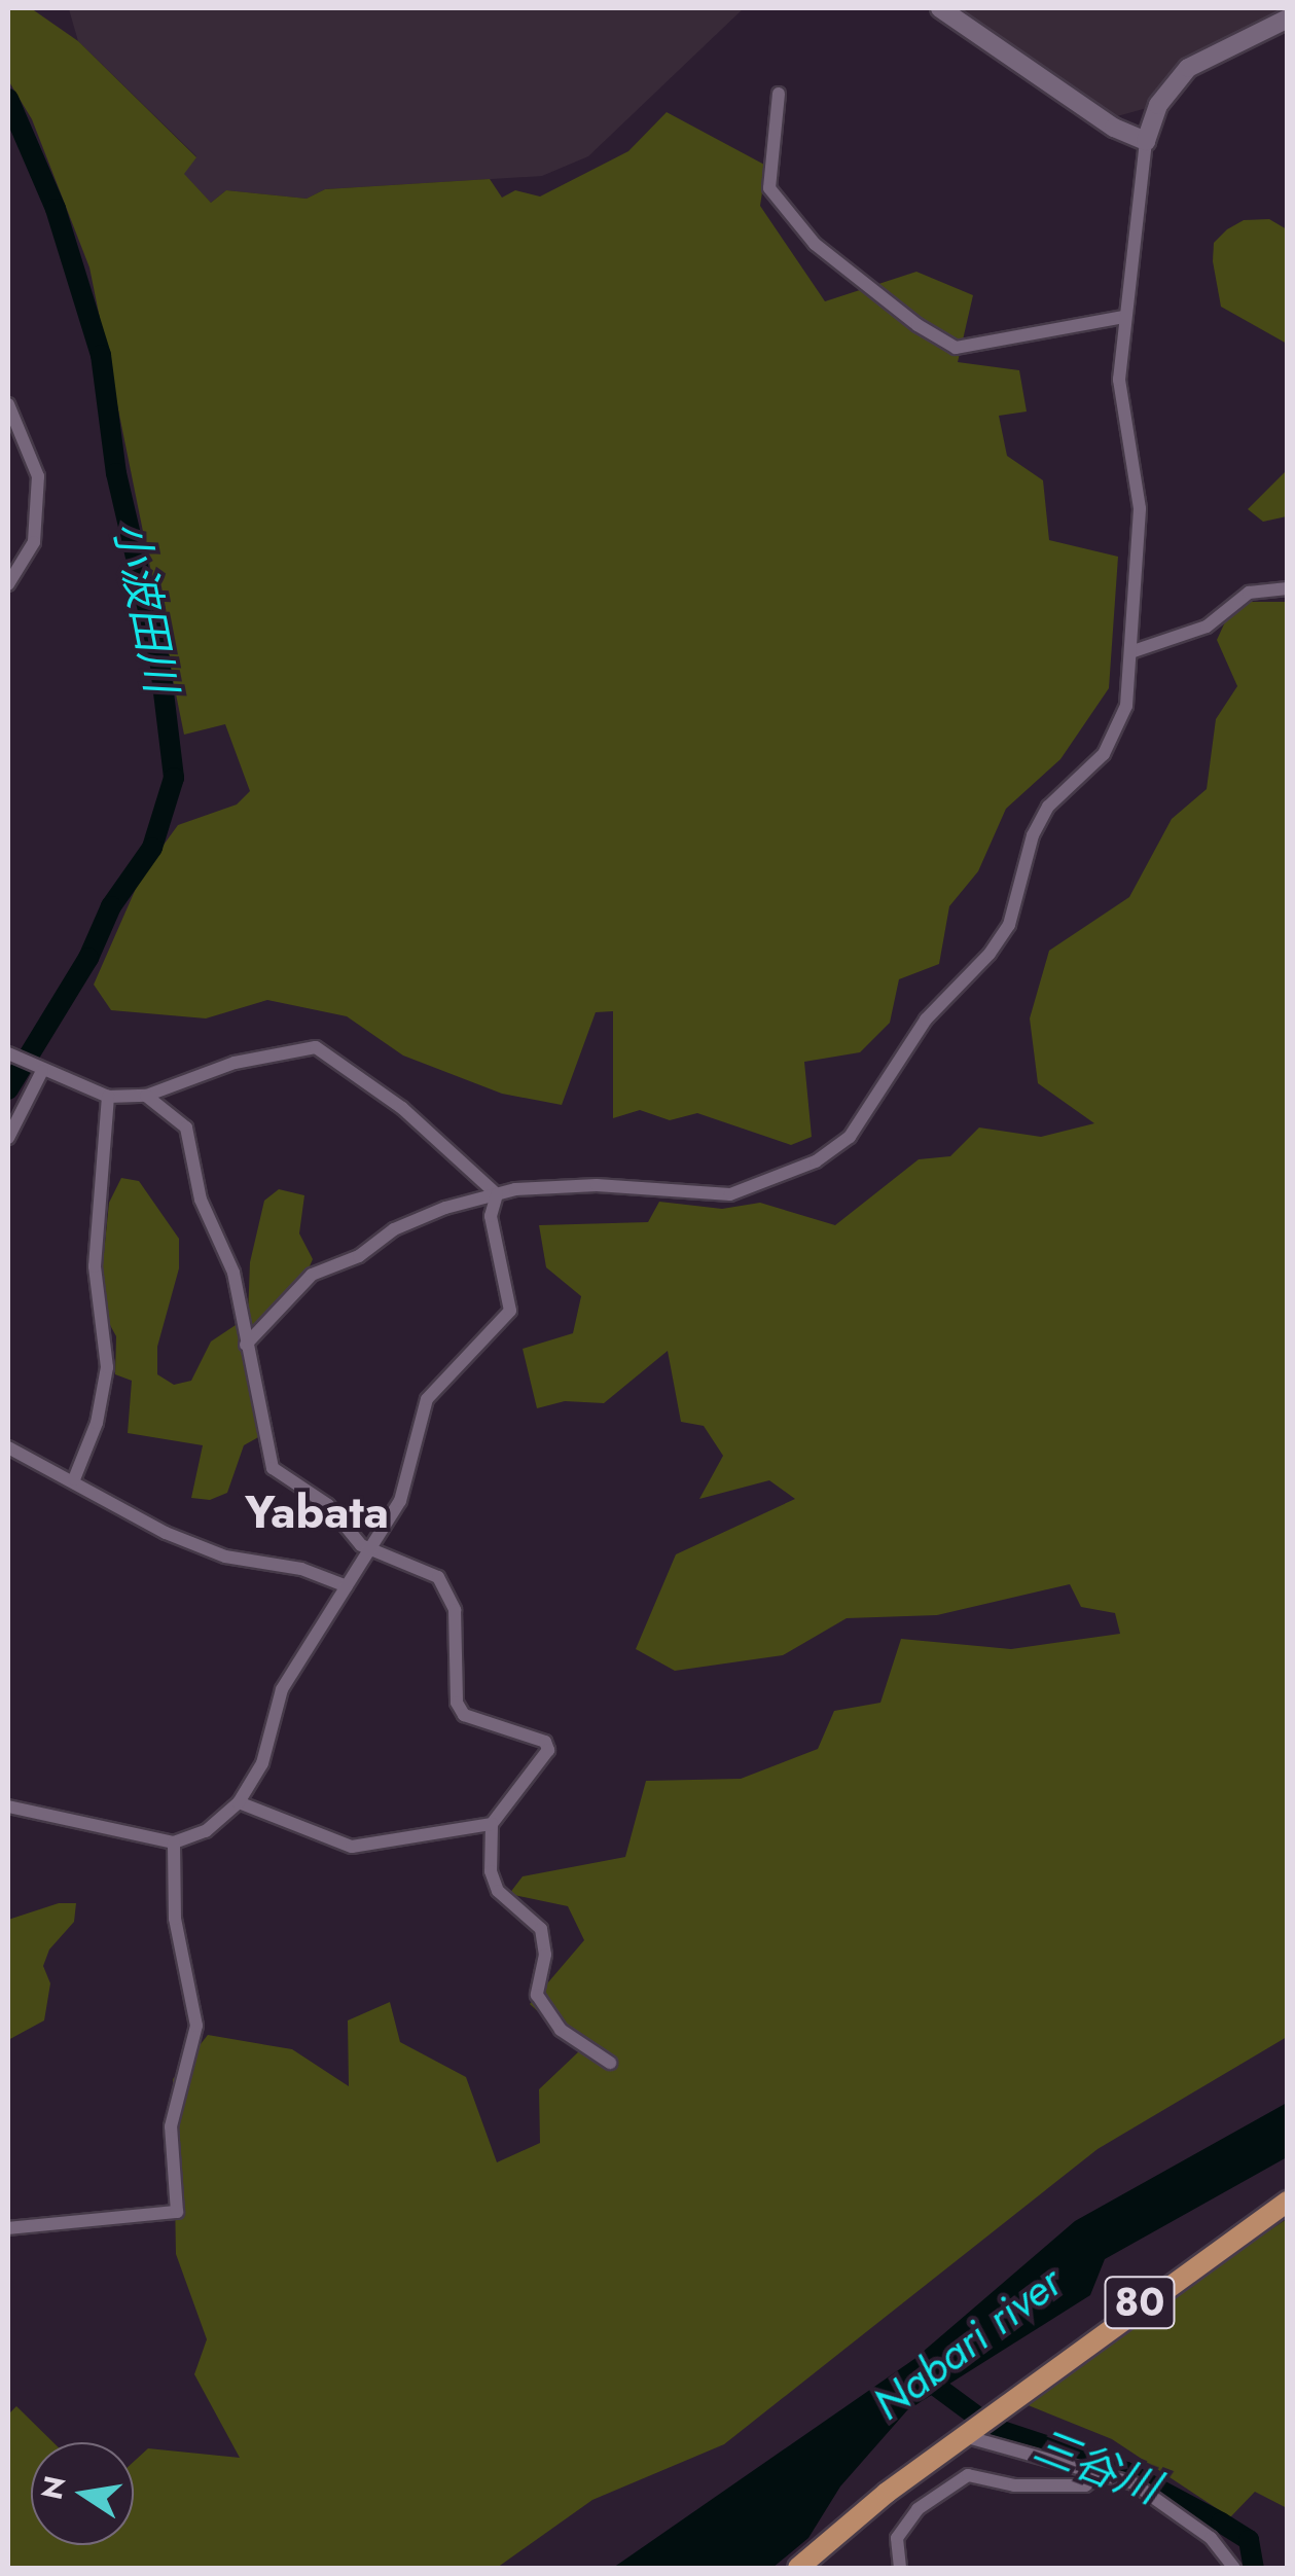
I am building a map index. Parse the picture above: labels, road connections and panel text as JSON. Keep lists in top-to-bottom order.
{
  "streets": {
    "main road": ["80"]
  },
  "districts": ["Yabata"],
  "water": ["小波田川", "Nabari river", "三谷川"],
  "north": "left"
}
